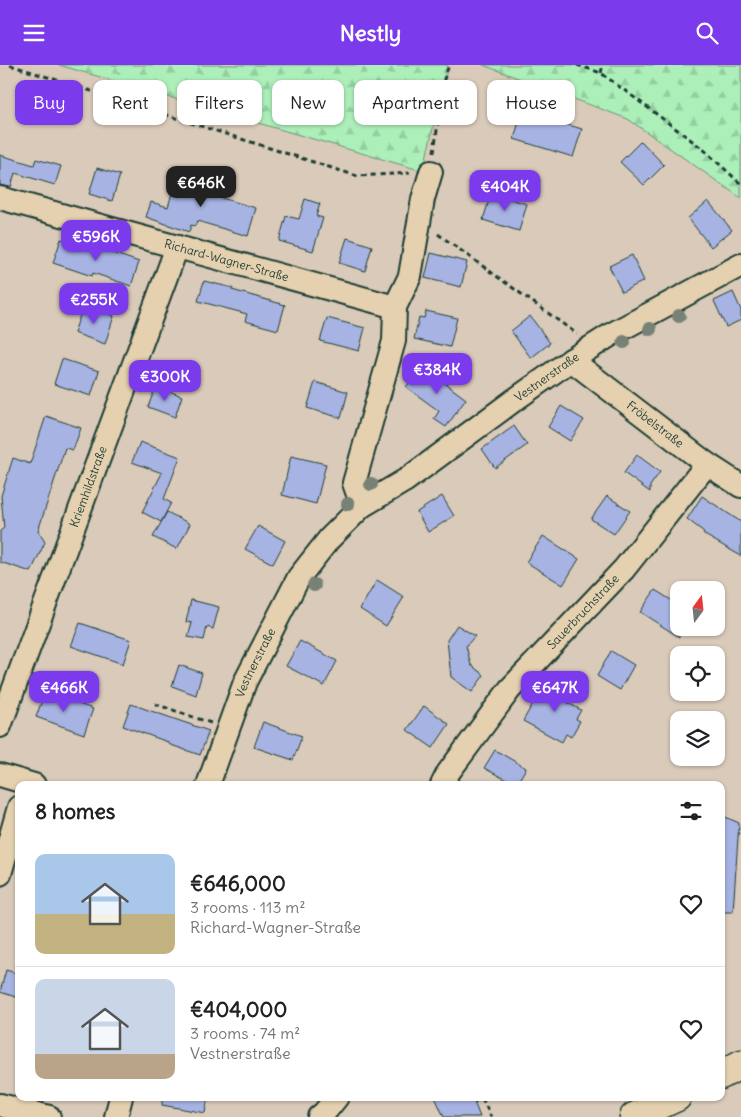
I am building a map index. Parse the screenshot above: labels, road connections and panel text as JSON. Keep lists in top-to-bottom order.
{
  "streets": {
    "street": [
      "Richard-Wagner-Straße",
      "Vestnerstraße",
      "Fröbelstraße",
      "Kriemhildstraße",
      "Sauerbruchstraße"
    ]
  },
  "crossings": [
    ["Richard-Wagner-Straße", "Kriemhildstraße"],
    ["Vestnerstraße", "Fröbelstraße"],
    ["Fröbelstraße", "Sauerbruchstraße"]
  ],
  "north": "top",
  "page": {
    "header": "Nestly",
    "chip": [
      "Buy",
      "Rent",
      "Filters",
      "New",
      "Apartment",
      "House"
    ],
    "price": [
      "€646K",
      "€404K",
      "€596K",
      "€255K",
      "€384K",
      "€300K",
      "€466K",
      "€647K"
    ],
    "heading": "8 homes",
    "list": [
      {
        "name": "€646,000",
        "note": "3 rooms · 113 m² · Richard-Wagner-Straße"
      },
      {
        "name": "€404,000",
        "note": "3 rooms · 74 m² · Vestnerstraße"
      }
    ]
  }
}
